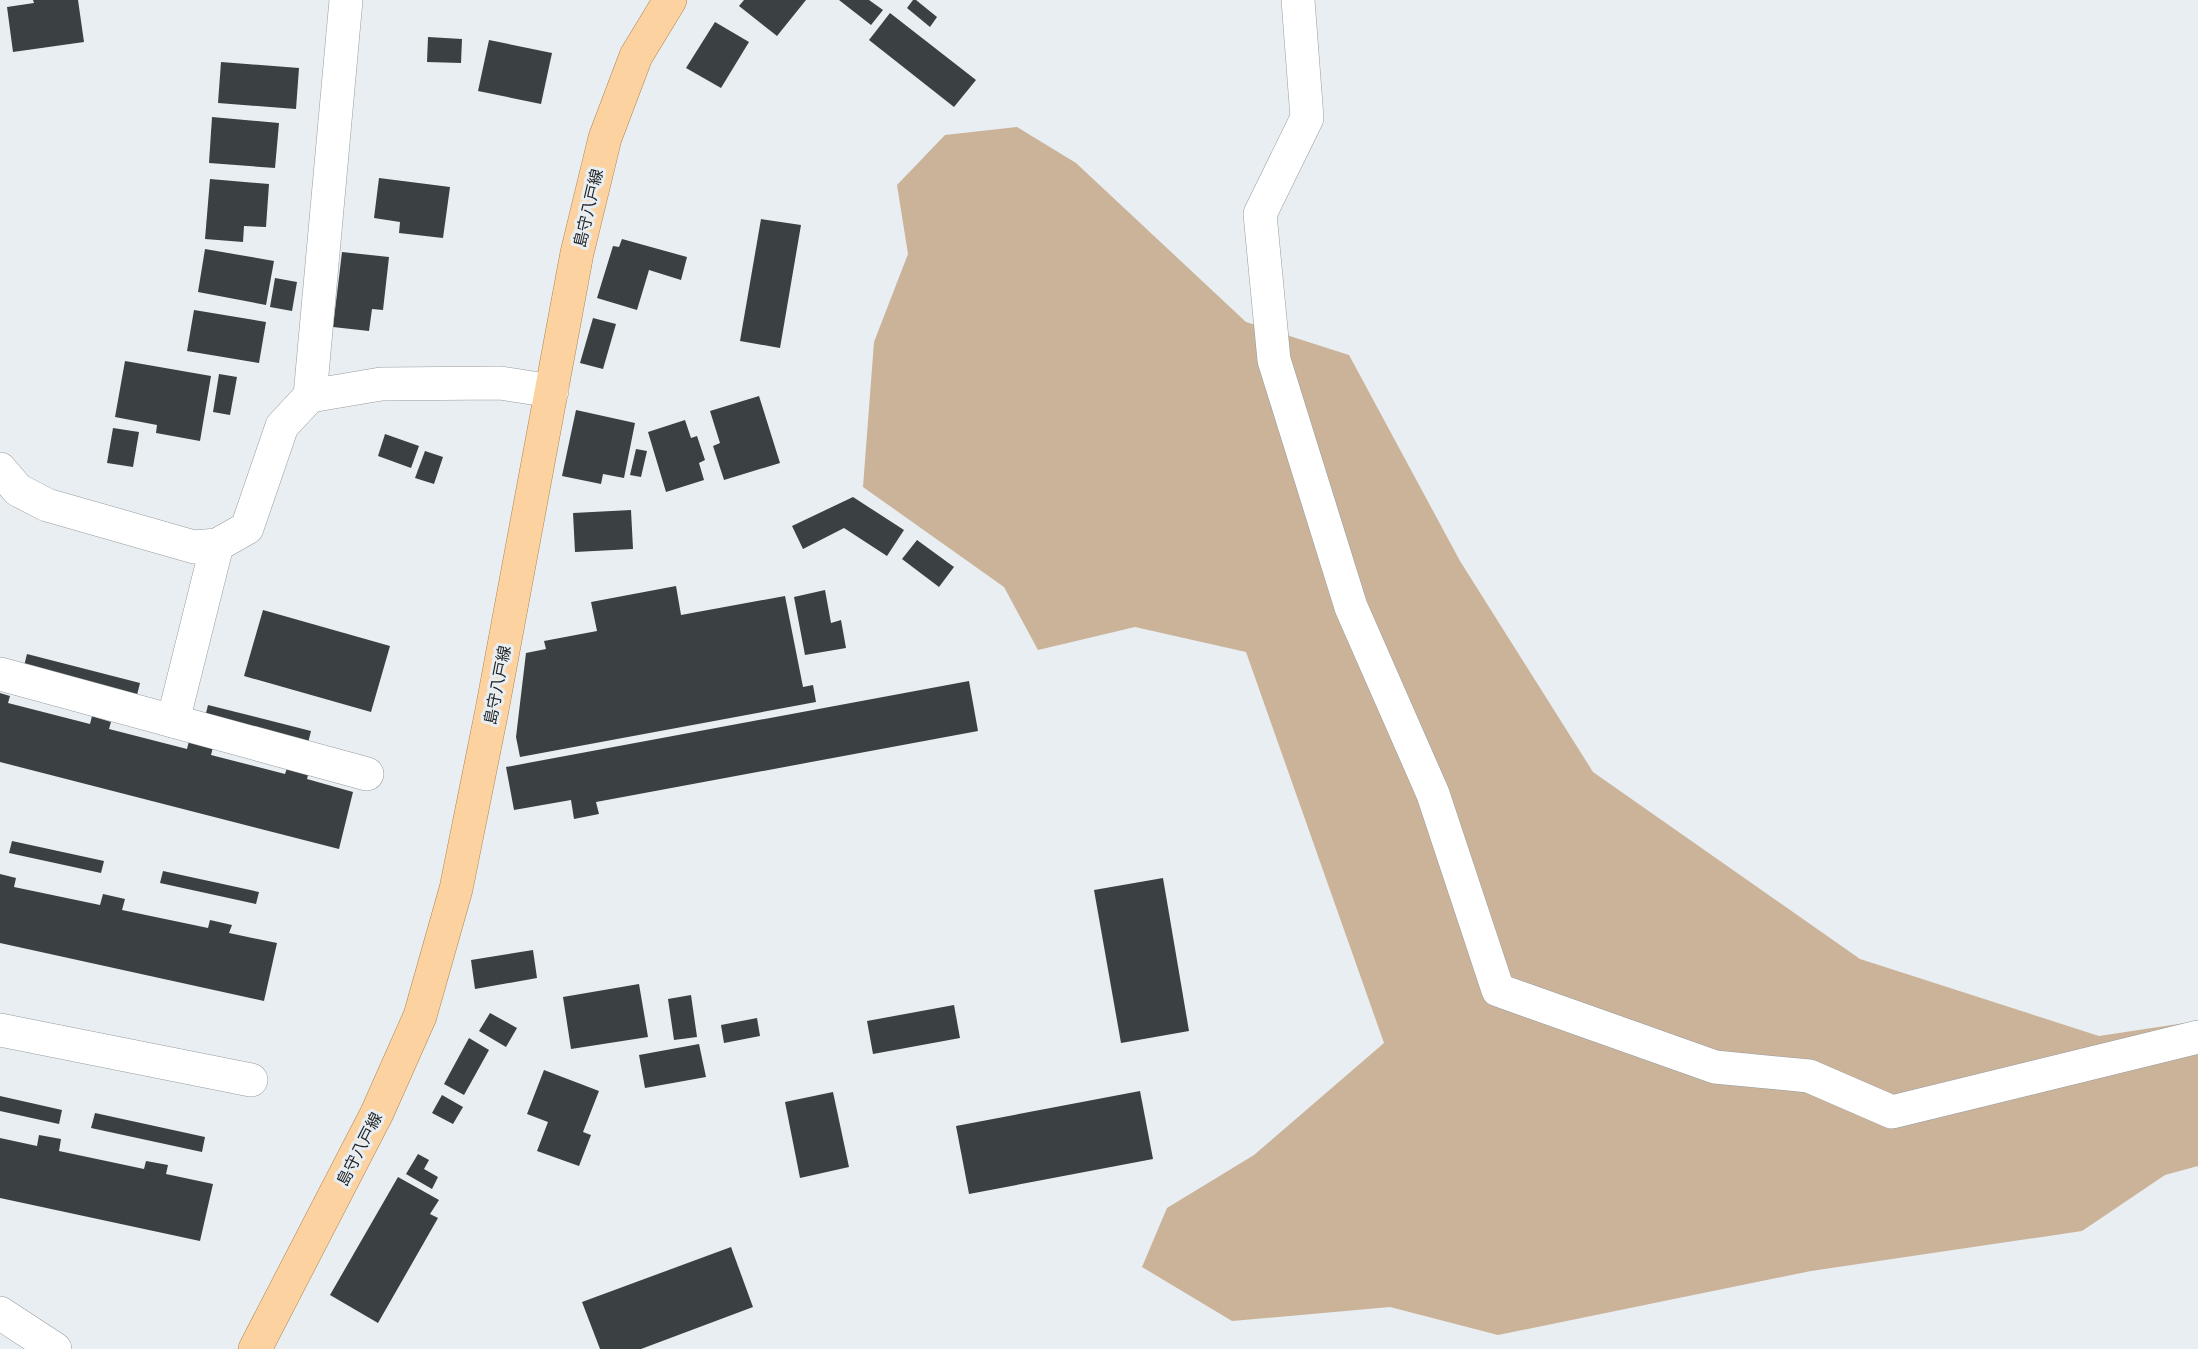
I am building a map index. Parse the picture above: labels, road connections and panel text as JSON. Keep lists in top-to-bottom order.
{
  "streets": {
    "main road": ["島守八戸線"]
  }
}
